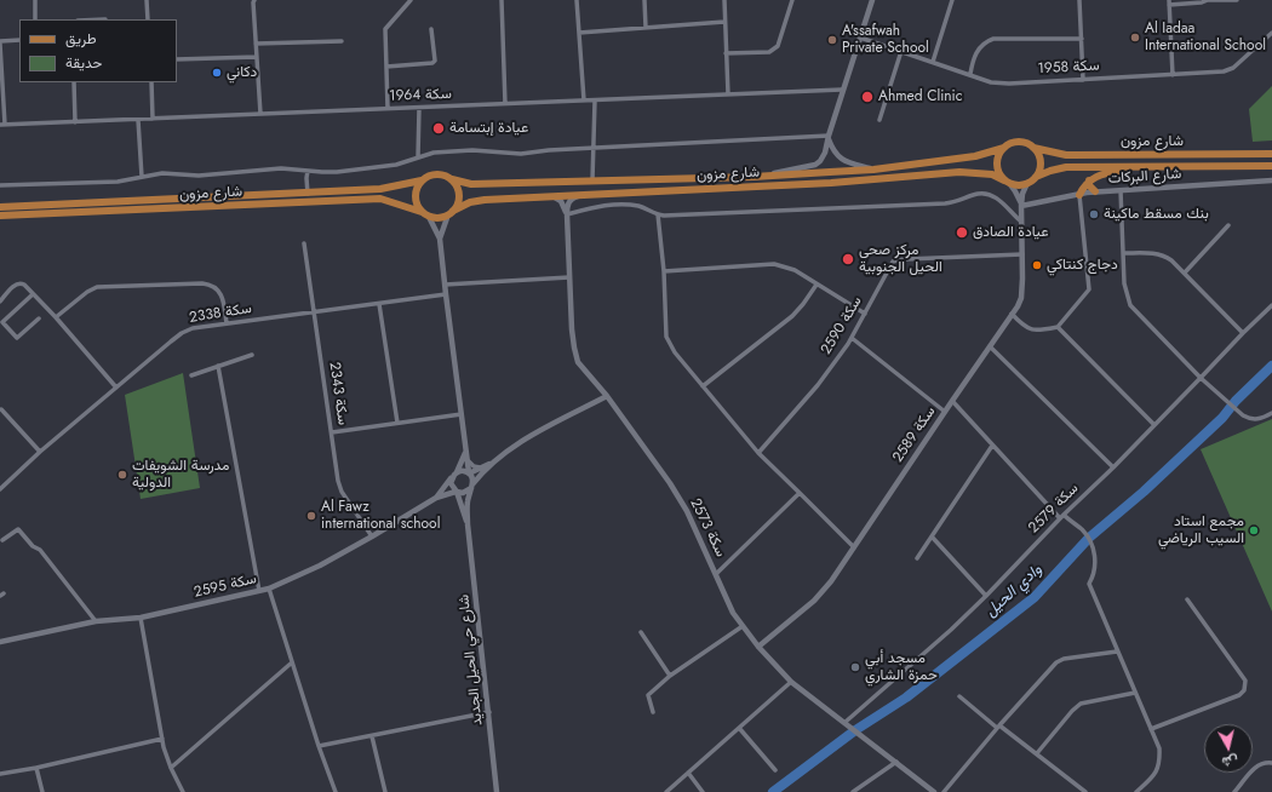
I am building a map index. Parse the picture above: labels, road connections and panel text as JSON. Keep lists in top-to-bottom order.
{
  "streets": {
    "main road": ["شارع مزون"],
    "street": [
      "سكة 1958",
      "سكة 1964",
      "شارع البركات",
      "سكة 2338",
      "سكة 2590",
      "سكة 2343",
      "سكة 2589",
      "سكة 2579",
      "سكة 2573",
      "سكة 2595",
      "شارع حي الحيل الجديد"
    ]
  },
  "crossings": [
    ["شارع مزون", "سكة 2589"],
    ["شارع البركات", "سكة 2589"],
    ["سكة 2338", "سكة 2343"],
    ["سكة 2590", "سكة 2589"],
    ["سكة 2343", "سكة 2595"],
    ["سكة 2589", "سكة 2573"],
    ["سكة 2579", "سكة 2573"],
    ["سكة 2595", "شارع حي الحيل الجديد"]
  ],
  "water": ["وادي الحيل"],
  "places": [
    "Al Iadaa International School",
    "A'ssafwah Private School",
    "دكاني",
    "Ahmed Clinic",
    "عيادة إبتسامة",
    "بنك مسقط ماكينة",
    "عيادة الصادق",
    "مركز صحي الحيل الجنوبية",
    "دجاج كنتاكي",
    "مدرسة الشويفات الدولية",
    "Al Fawz international school",
    "مجمع استاد السيب الرياضي",
    "مسجد أبي حمزة الشاري"
  ],
  "legend": ["طريق", "حديقة"],
  "north": "bottom"
}
